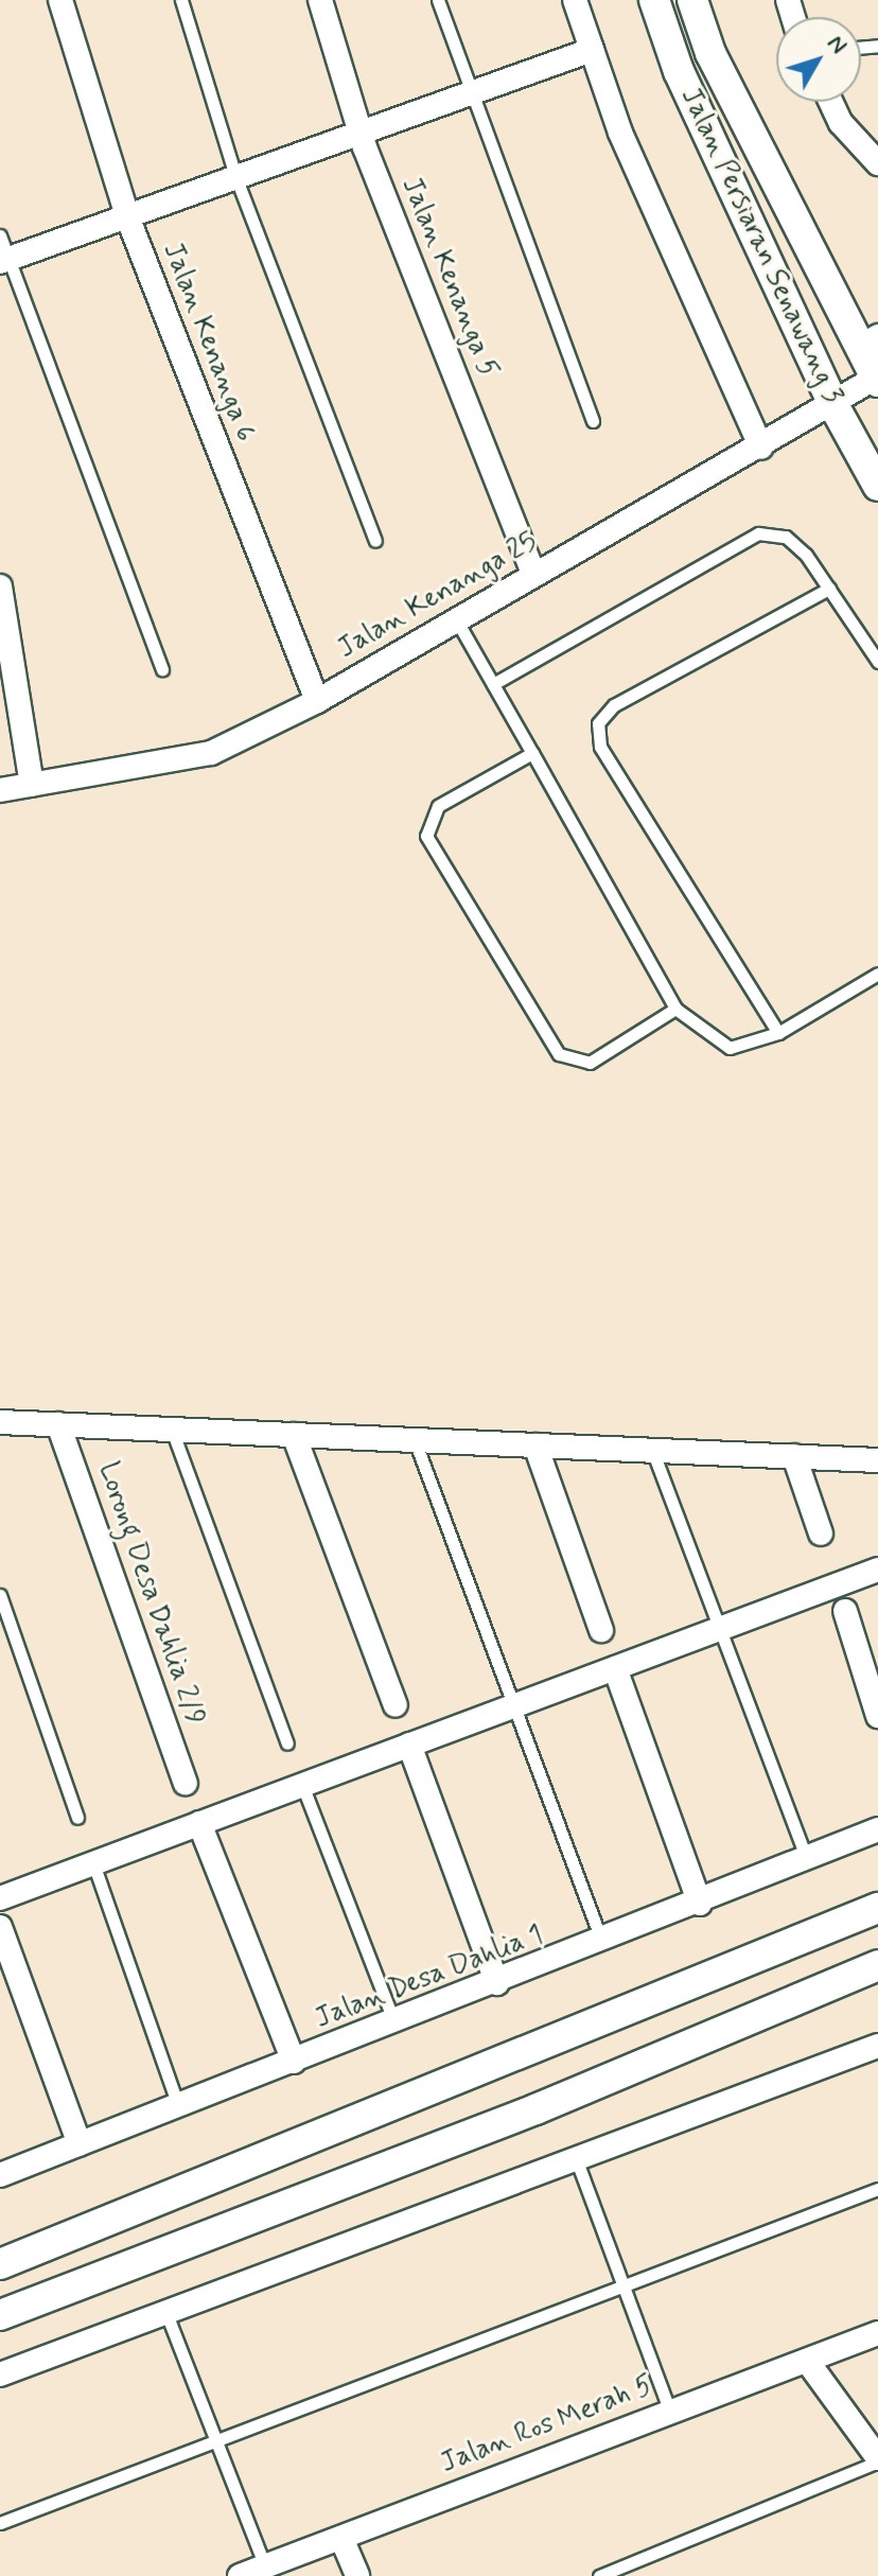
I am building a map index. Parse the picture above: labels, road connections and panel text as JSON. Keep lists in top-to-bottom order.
{
  "streets": {
    "street": [
      "Jalan Persiaran Senawang 3",
      "Jalan Kenanga 5",
      "Jalan Kenanga 6",
      "Jalan Kenanga 25",
      "Lorong Desa Dahlia 2/9",
      "Jalan Desa Dahlia 1",
      "Jalan Ros Merah 5"
    ]
  },
  "crossings": [
    ["Jalan Persiaran Senawang 3", "Jalan Kenanga 25"],
    ["Jalan Kenanga 5", "Jalan Kenanga 25"],
    ["Jalan Kenanga 6", "Jalan Kenanga 25"]
  ],
  "north": "top right"
}
